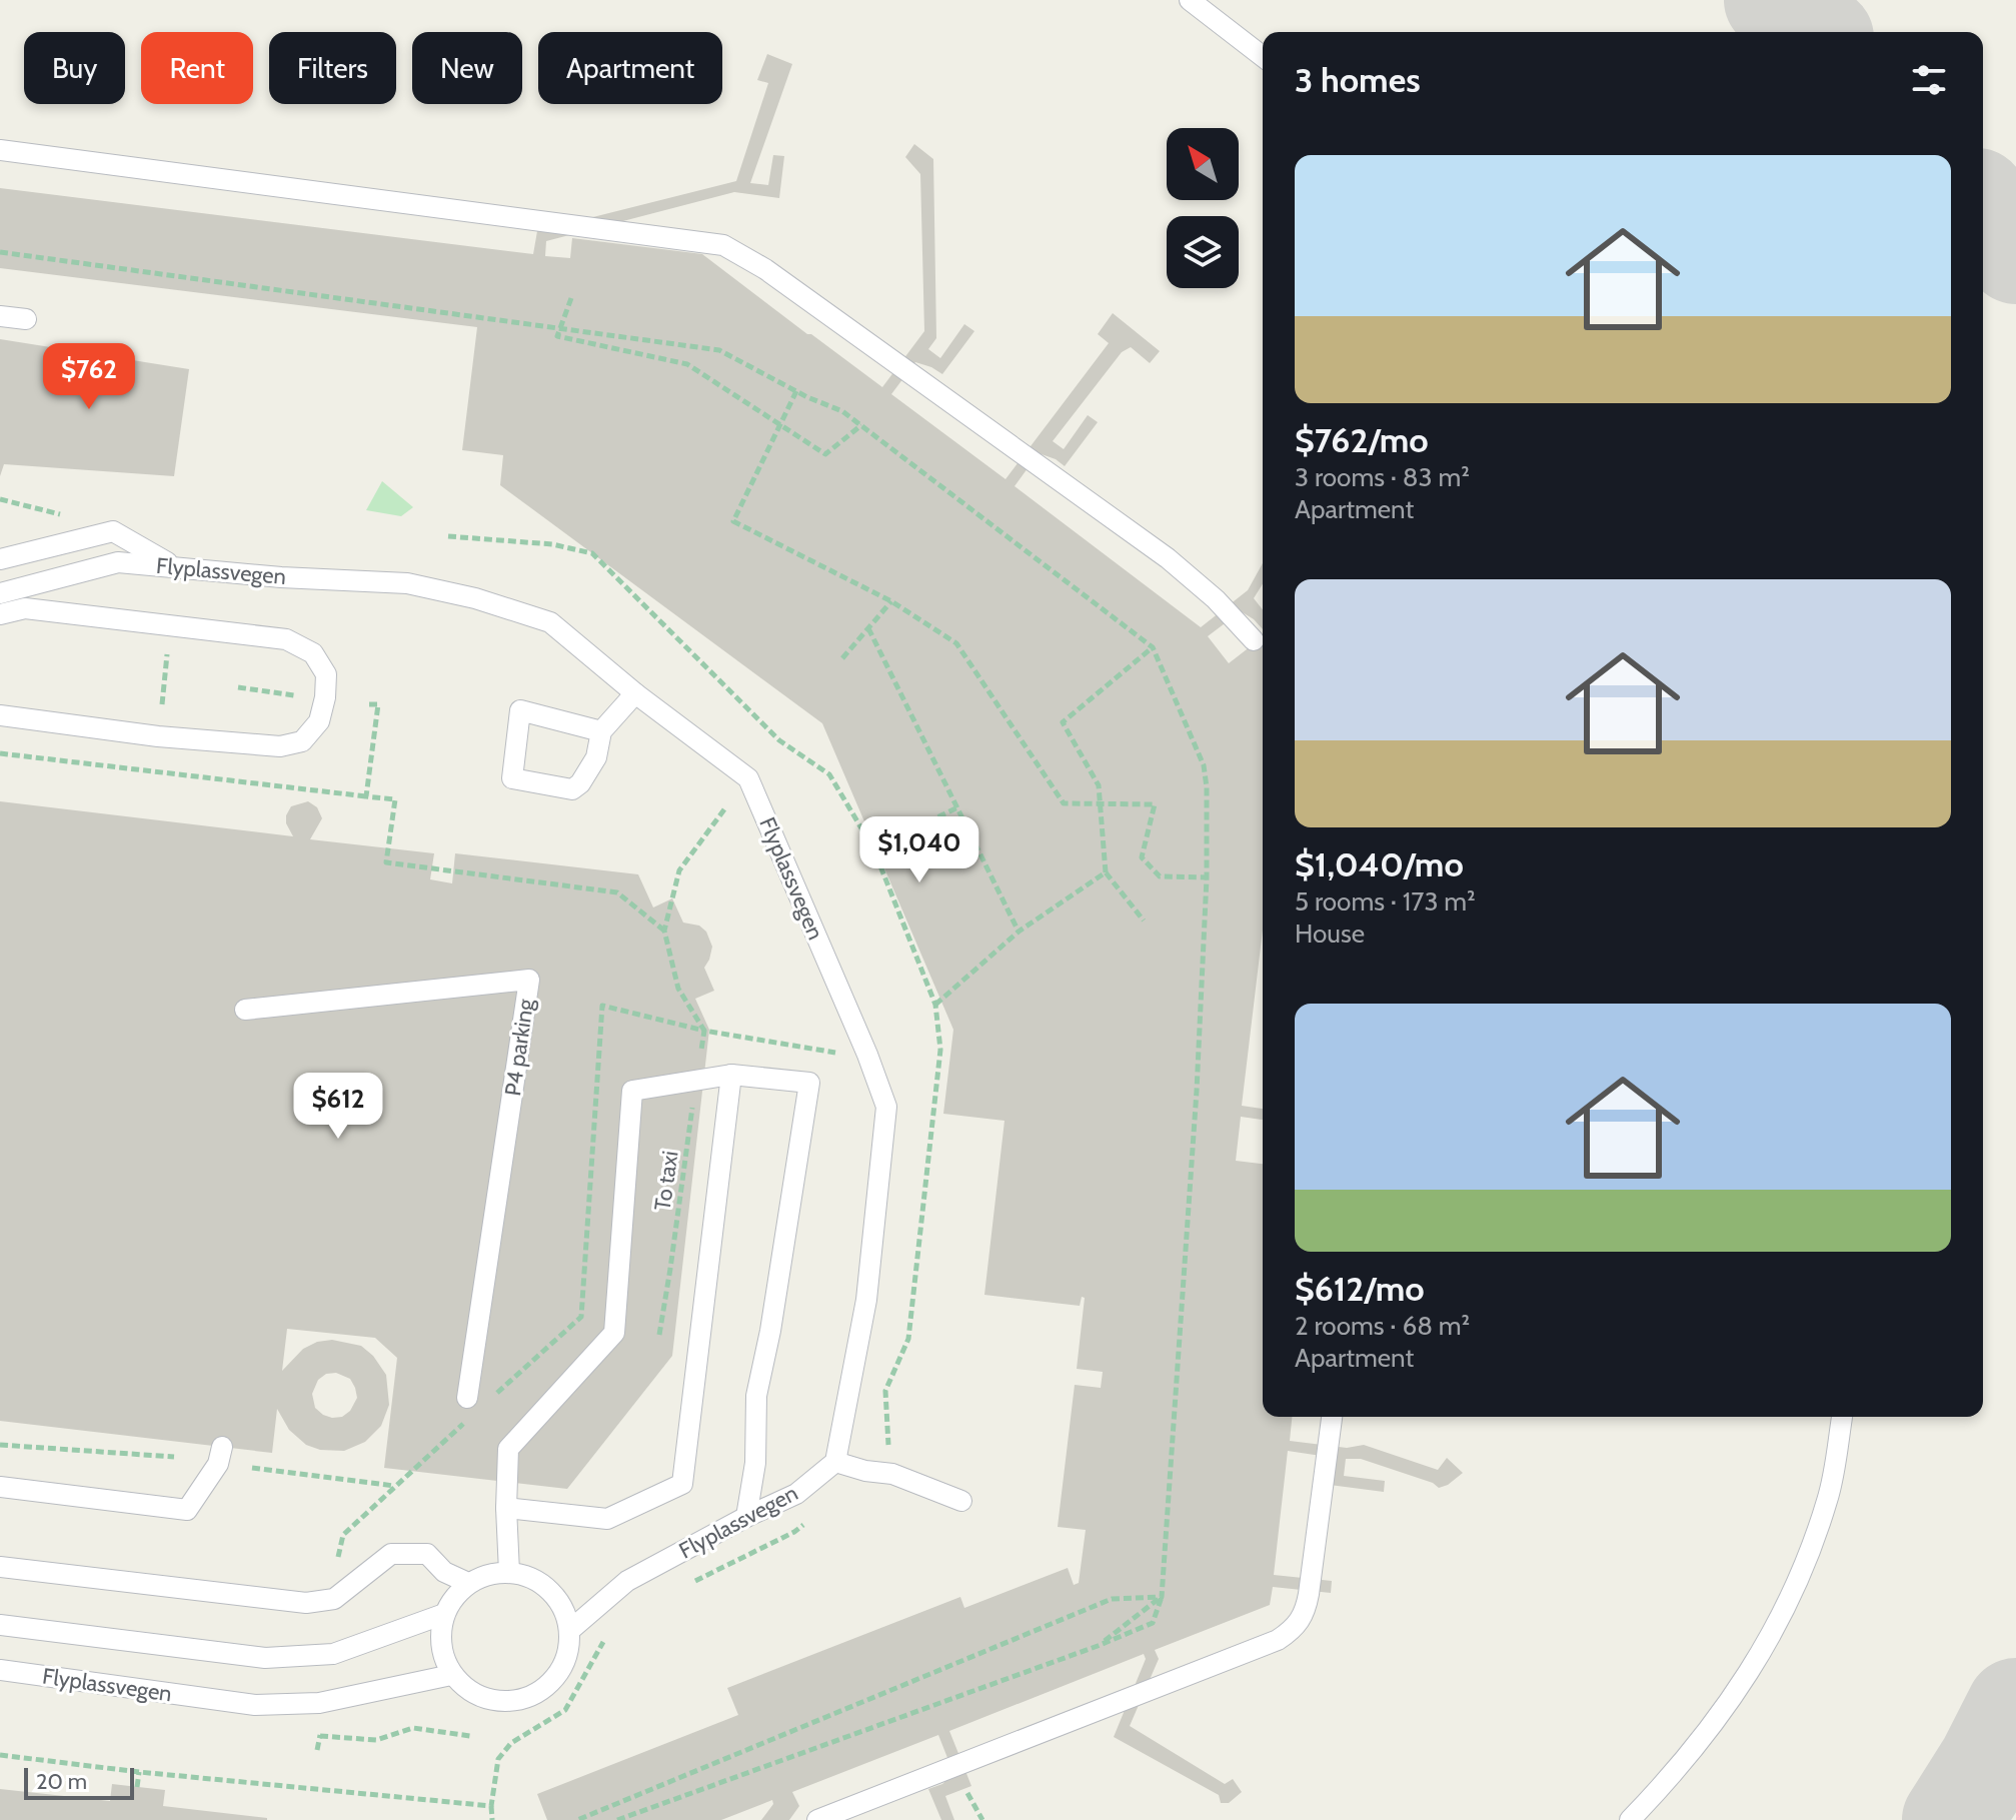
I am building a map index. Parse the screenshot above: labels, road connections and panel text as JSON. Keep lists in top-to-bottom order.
{
  "streets": {
    "lane": ["Flyplassvegen", "P4 parking"],
    "path": ["To taxi"]
  },
  "scale_bar": "20 m",
  "north": "top left",
  "page": {
    "chip": [
      "Buy",
      "Rent",
      "Filters",
      "New",
      "Apartment"
    ],
    "heading": "3 homes",
    "list": [
      {
        "name": "$762/mo",
        "note": "3 rooms · 83 m² · Apartment"
      },
      {
        "name": "$1,040/mo",
        "note": "5 rooms · 173 m² · House"
      },
      {
        "name": "$612/mo",
        "note": "2 rooms · 68 m² · Apartment"
      }
    ],
    "price": ["$762", "$1,040", "$612"],
    "scale": "20 m"
  }
}
